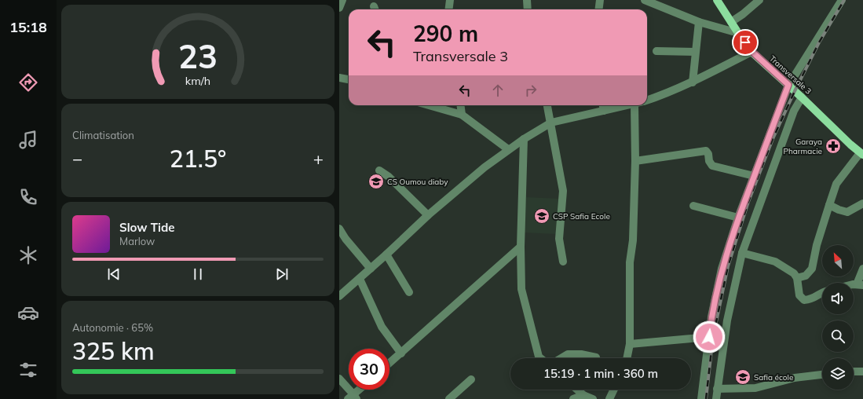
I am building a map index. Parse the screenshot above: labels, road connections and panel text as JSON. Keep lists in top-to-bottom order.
{
  "streets": {
    "main road": ["Transversale 3"]
  },
  "places": {
    "pharmacy": ["Garaya Pharmacie"],
    "school or university": ["CS Oumou diaby", "CSP Safia Ecole", "Safia école"]
  },
  "north": "top left",
  "page": {
    "tabs": "15:18",
    "turn": ["290 m", "Transversale 3"],
    "tile": [
      "Climatisation",
      ["Autonomie · 65%", "325 km"]
    ],
    "heat": ["−", "21.5°", "+"],
    "song": ["Slow Tide", "Marlow"],
    "limit": "30",
    "trip": "15:19 · 1 min · 360 m",
    "gauge": ["23", "km/h"]
  }
}
